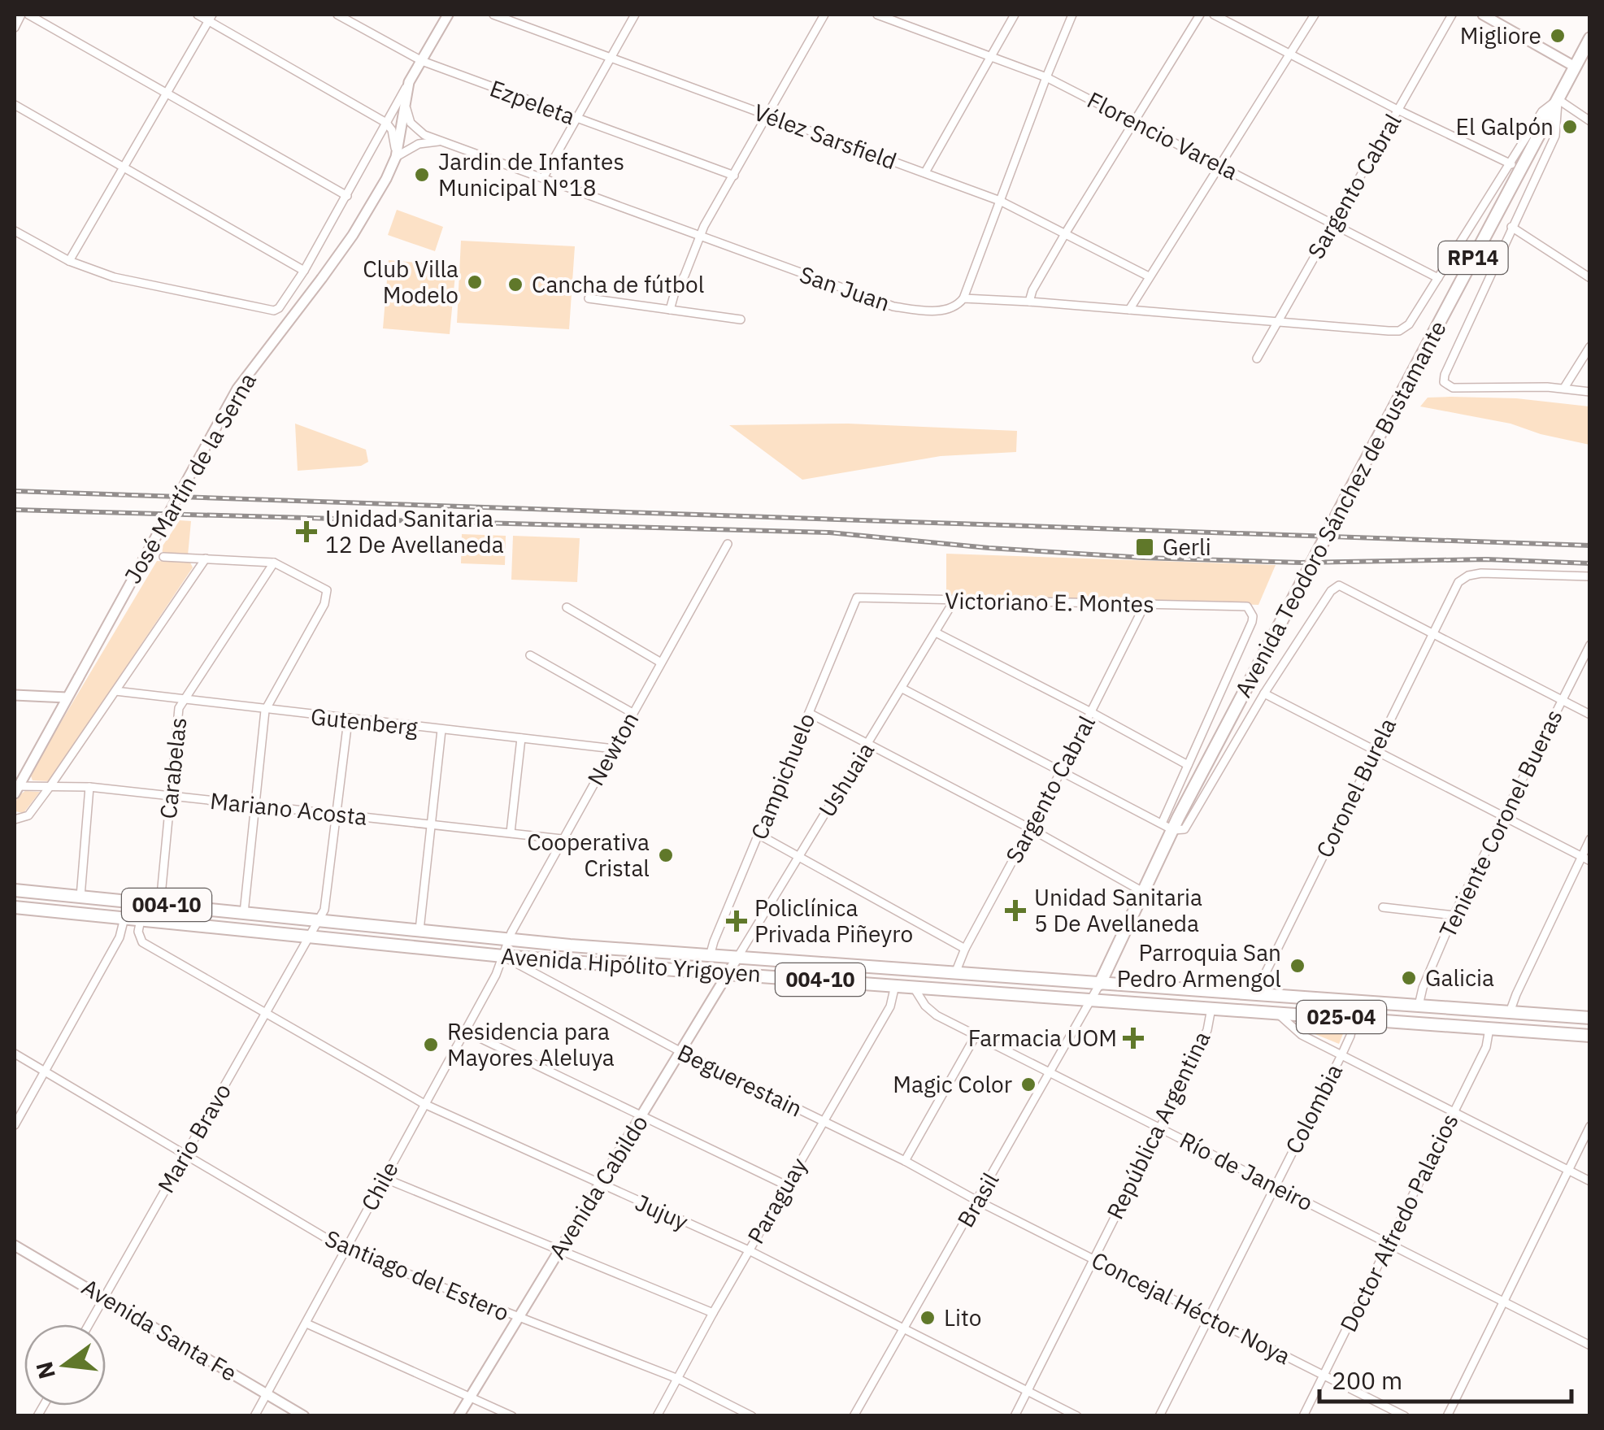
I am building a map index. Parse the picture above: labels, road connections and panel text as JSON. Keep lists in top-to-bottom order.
{
  "streets": {
    "main road": [
      "RP14",
      "Avenida Teodoro Sánchez de Bustamante",
      "004-10",
      "Avenida Hipólito Yrigoyen",
      "025-04"
    ],
    "street": [
      "Ezpeleta",
      "Florencio Varela",
      "Vélez Sarsfield",
      "Sargento Cabral",
      "San Juan",
      "José Martín de la Serna",
      "Victoriano E. Montes",
      "Gutenberg",
      "Newton",
      "Carabelas",
      "Campichuelo",
      "Ushuaia",
      "Coronel Burela",
      "Mariano Acosta",
      "Teniente Coronel Bueras",
      "Beguerestain",
      "Colombia",
      "República Argentina",
      "Mario Bravo",
      "Río de Janeiro",
      "Chile",
      "Avenida Cabildo",
      "Brasil",
      "Paraguay",
      "Jujuy",
      "Doctor Alfredo Palacios",
      "Santiago del Estero",
      "Concejal Héctor Noya",
      "Avenida Santa Fe"
    ]
  },
  "crossings": [
    ["Ezpeleta", "José Martín de la Serna"],
    ["Florencio Varela", "Sargento Cabral"],
    ["Florencio Varela", "San Juan"],
    ["Sargento Cabral", "San Juan"],
    ["Sargento Cabral", "Victoriano E. Montes"],
    ["Sargento Cabral", "Avenida Hipólito Yrigoyen"],
    ["San Juan", "José Martín de la Serna"],
    ["José Martín de la Serna", "Mariano Acosta"],
    ["Avenida Teodoro Sánchez de Bustamante", "Avenida Hipólito Yrigoyen"],
    ["Avenida Teodoro Sánchez de Bustamante", "Brasil"],
    ["Victoriano E. Montes", "Campichuelo"],
    ["Victoriano E. Montes", "Ushuaia"],
    ["Gutenberg", "Newton"],
    ["Gutenberg", "Carabelas"],
    ["Gutenberg", "Mario Bravo"],
    ["Newton", "Mariano Acosta"],
    ["Newton", "Avenida Hipólito Yrigoyen"],
    ["Newton", "Beguerestain"],
    ["Newton", "Chile"],
    ["Carabelas", "Mariano Acosta"],
    ["Carabelas", "Avenida Hipólito Yrigoyen"],
    ["Campichuelo", "Avenida Hipólito Yrigoyen"],
    ["Ushuaia", "Avenida Hipólito Yrigoyen"],
    ["Ushuaia", "Avenida Cabildo"],
    ["Coronel Burela", "Avenida Hipólito Yrigoyen"],
    ["Mariano Acosta", "Mario Bravo"],
    ["Teniente Coronel Bueras", "Avenida Hipólito Yrigoyen"],
    ["Avenida Hipólito Yrigoyen", "Beguerestain"],
    ["Avenida Hipólito Yrigoyen", "Colombia"],
    ["Avenida Hipólito Yrigoyen", "República Argentina"],
    ["Avenida Hipólito Yrigoyen", "Mario Bravo"],
    ["Avenida Hipólito Yrigoyen", "Río de Janeiro"],
    ["Avenida Hipólito Yrigoyen", "Chile"],
    ["Avenida Hipólito Yrigoyen", "Avenida Cabildo"],
    ["Avenida Hipólito Yrigoyen", "Brasil"],
    ["Avenida Hipólito Yrigoyen", "Paraguay"],
    ["Avenida Hipólito Yrigoyen", "Jujuy"],
    ["Avenida Hipólito Yrigoyen", "Doctor Alfredo Palacios"],
    ["Beguerestain", "Chile"],
    ["Beguerestain", "Avenida Cabildo"],
    ["Beguerestain", "Brasil"],
    ["Beguerestain", "Paraguay"],
    ["Beguerestain", "Concejal Héctor Noya"],
    ["Colombia", "Río de Janeiro"],
    ["Colombia", "Concejal Héctor Noya"],
    ["República Argentina", "Río de Janeiro"],
    ["República Argentina", "Jujuy"],
    ["República Argentina", "Concejal Héctor Noya"],
    ["Mario Bravo", "Jujuy"],
    ["Mario Bravo", "Santiago del Estero"],
    ["Mario Bravo", "Avenida Santa Fe"],
    ["Río de Janeiro", "Brasil"],
    ["Río de Janeiro", "Doctor Alfredo Palacios"],
    ["Chile", "Jujuy"],
    ["Chile", "Santiago del Estero"],
    ["Chile", "Avenida Santa Fe"],
    ["Avenida Cabildo", "Jujuy"],
    ["Avenida Cabildo", "Santiago del Estero"],
    ["Brasil", "Jujuy"],
    ["Brasil", "Concejal Héctor Noya"],
    ["Paraguay", "Jujuy"],
    ["Paraguay", "Santiago del Estero"],
    ["Doctor Alfredo Palacios", "Concejal Héctor Noya"]
  ],
  "places": {
    "other": [
      "Migliore",
      "El Galpón",
      "Jardin de Infantes Municipal N°18",
      "Club Villa Modelo",
      "Cancha de fútbol",
      "Cooperativa Cristal",
      "Parroquia San Pedro Armengol",
      "Galicia",
      "Residencia para Mayores Aleluya",
      "Magic Color",
      "Lito"
    ],
    "health": [
      "Unidad Sanitaria 12 De Avellaneda",
      "Unidad Sanitaria 5 De Avellaneda",
      "Policlínica Privada Piñeyro",
      "Farmacia UOM"
    ],
    "transit": ["Gerli"]
  },
  "scale_bar": "200 m",
  "north": "left"
}
